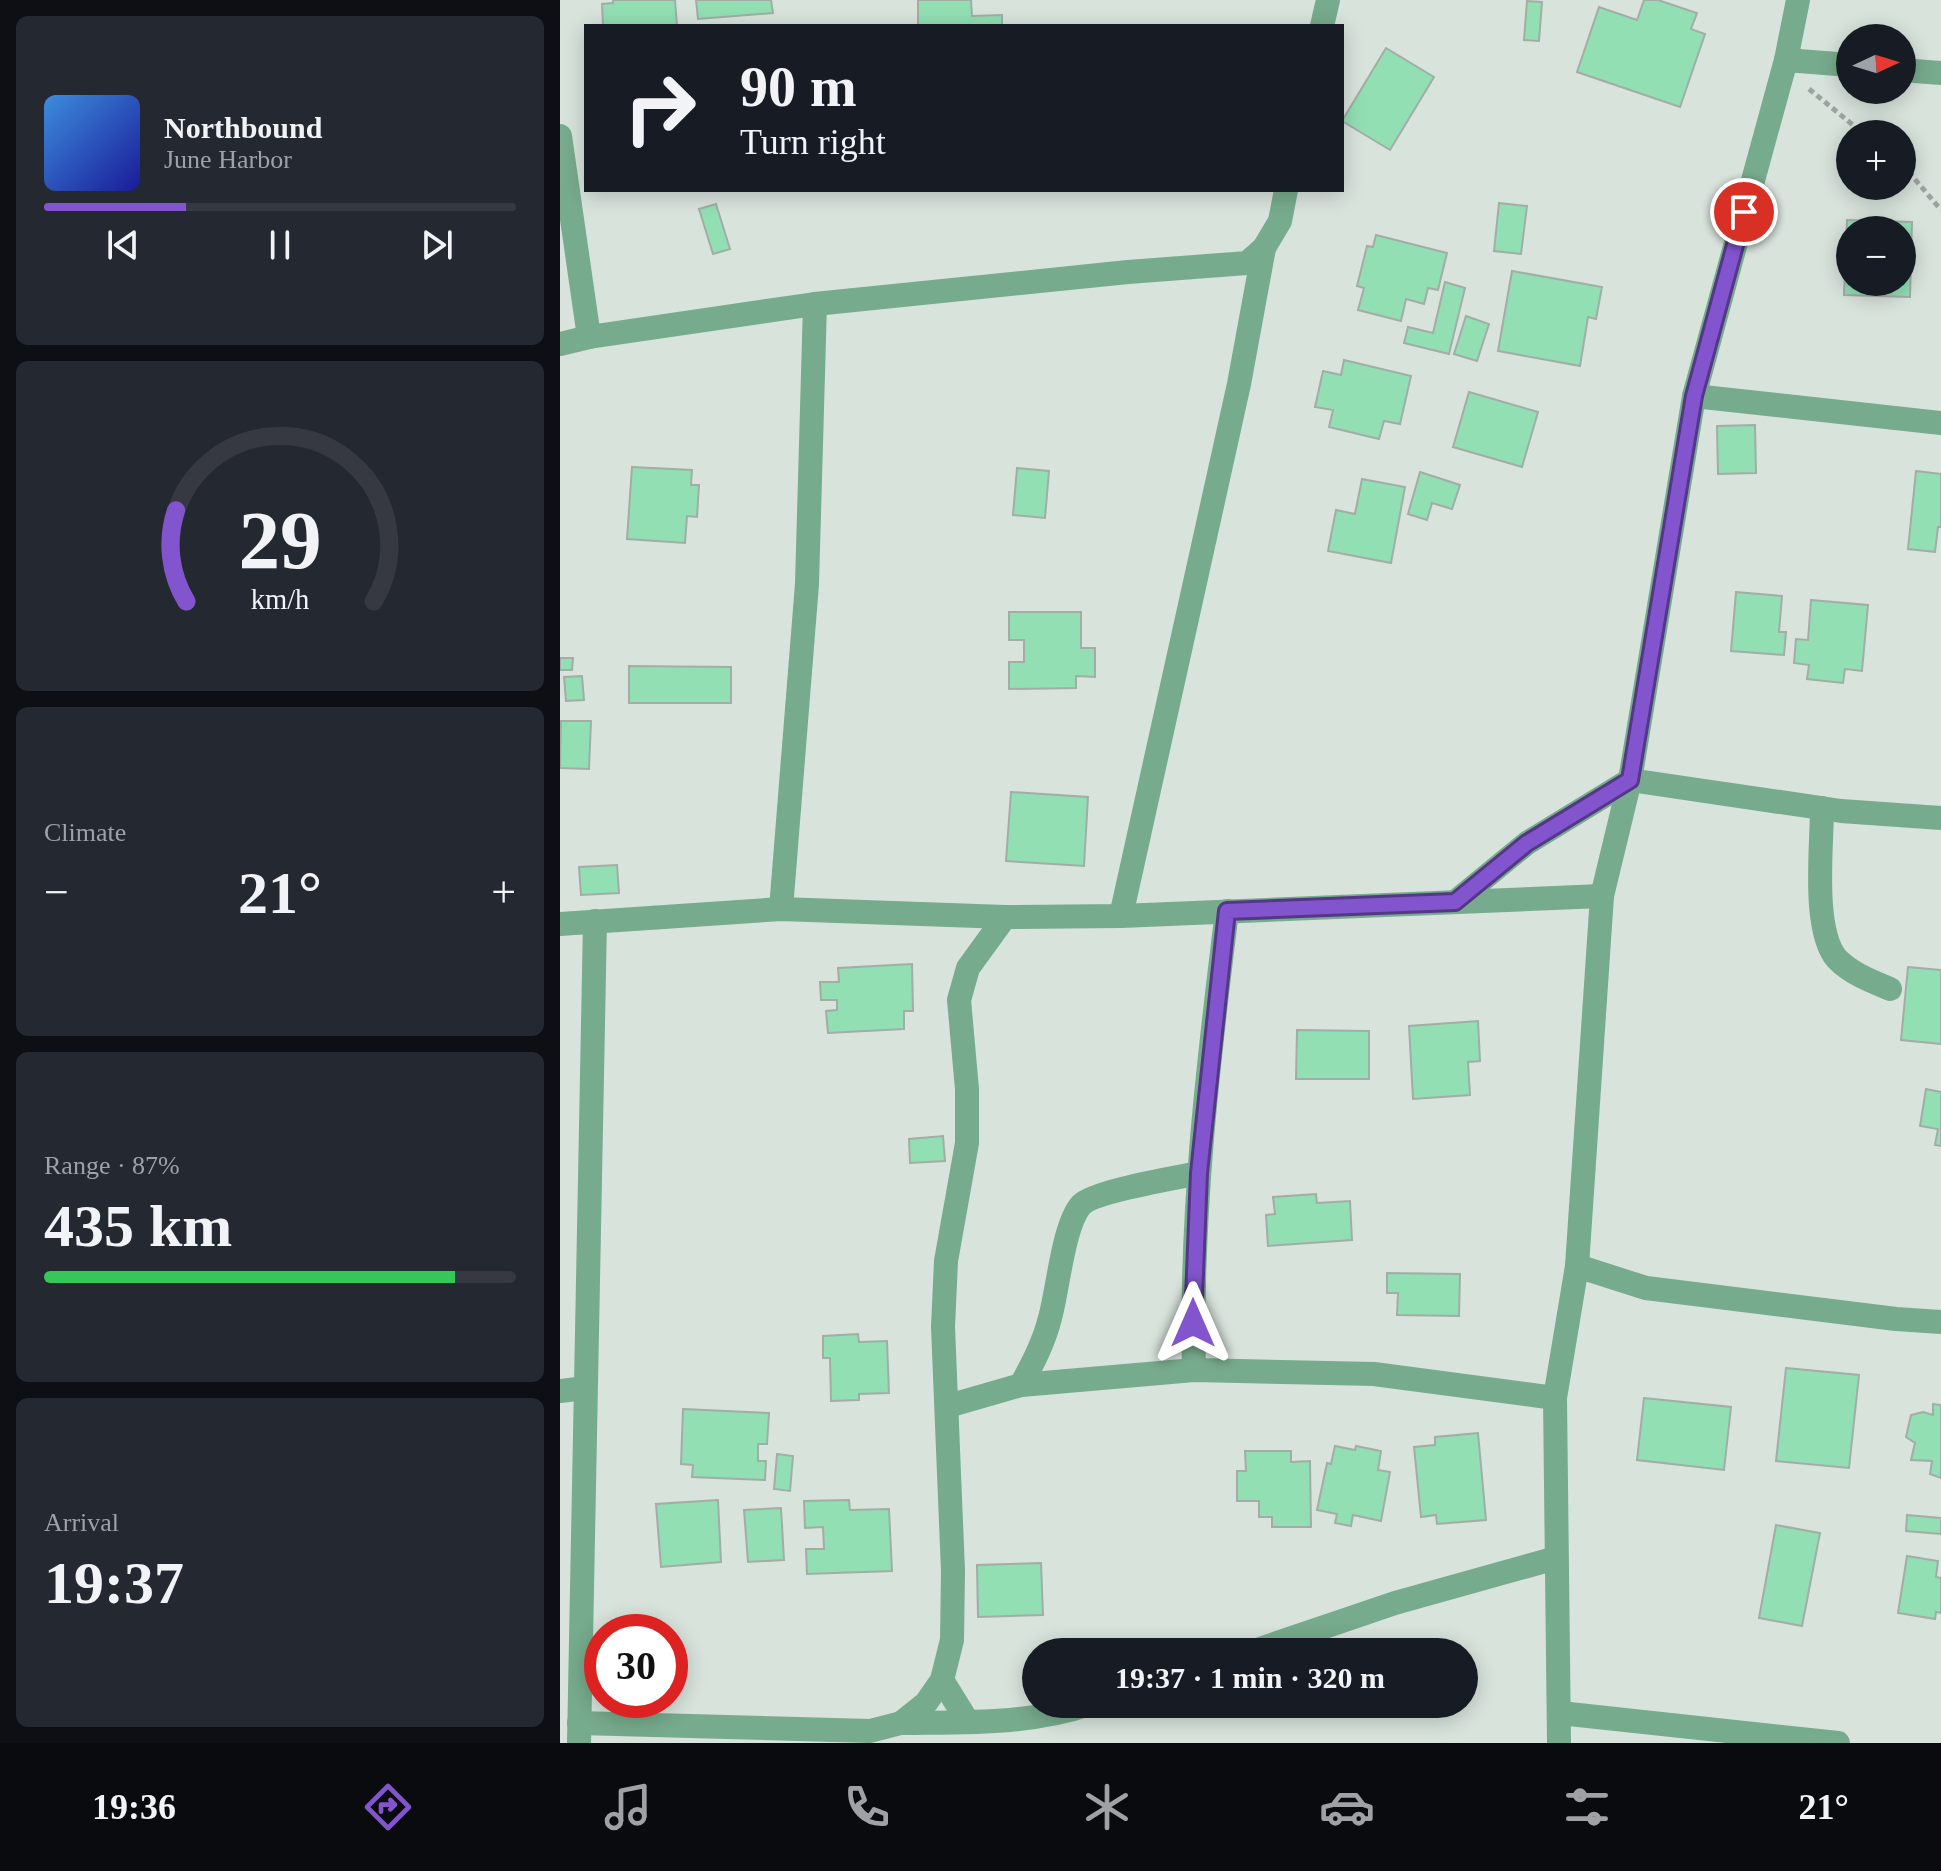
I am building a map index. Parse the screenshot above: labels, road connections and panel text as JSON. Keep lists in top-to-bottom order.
{
  "north": "right",
  "page": {
    "map_buttons": ["+", "−"],
    "turn": ["90 m", "Turn right"],
    "song": ["Northbound", "June Harbor"],
    "tile": [
      "Climate",
      ["Range · 87%", "435 km"],
      ["Arrival", "19:37"]
    ],
    "heat": ["−", "21°", "+"],
    "limit": "30",
    "trip": "19:37 · 1 min · 320 m",
    "tabs": ["19:36", "21°"],
    "gauge": ["29", "km/h"]
  }
}
